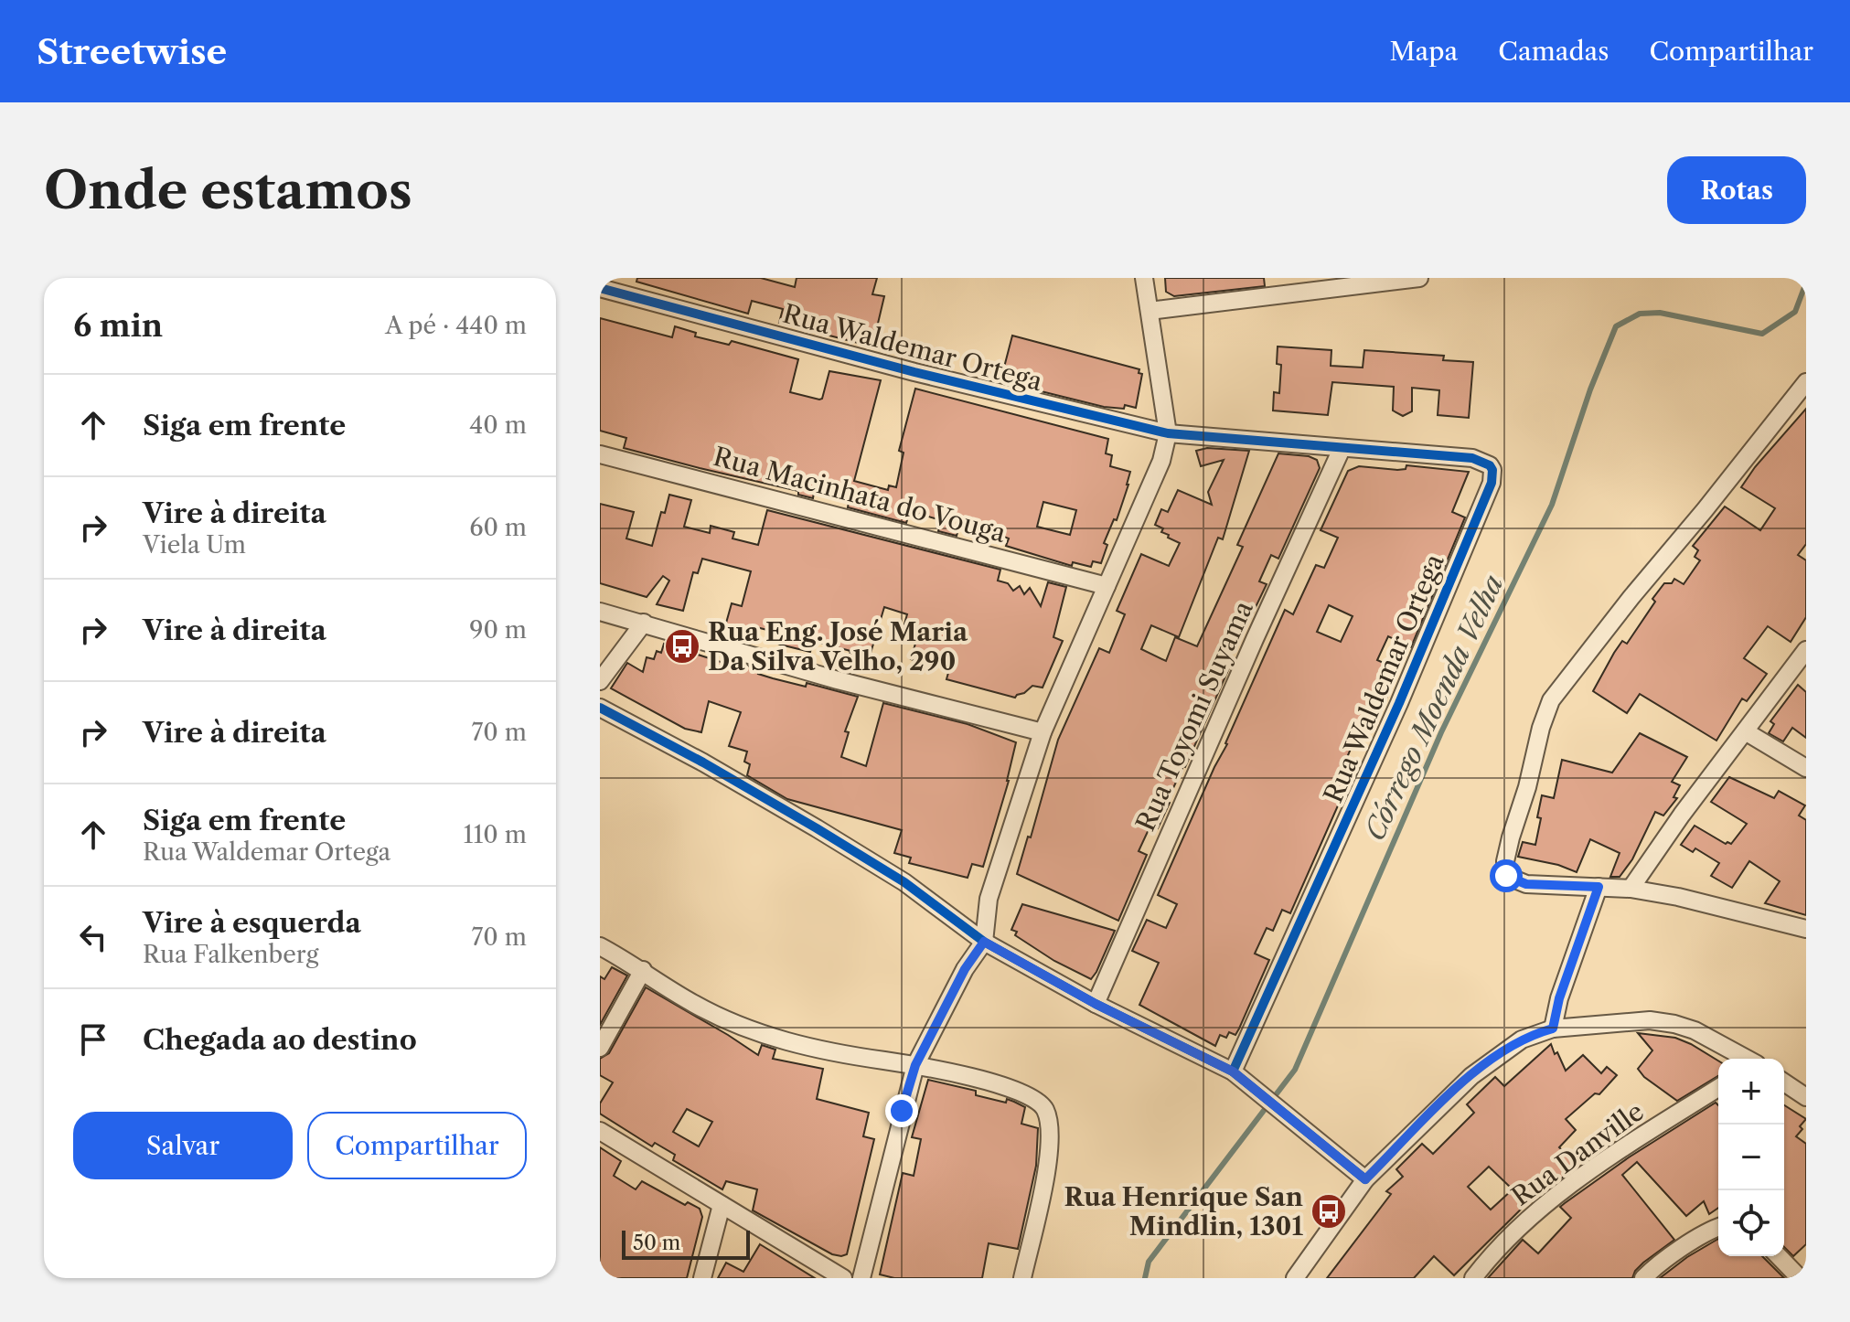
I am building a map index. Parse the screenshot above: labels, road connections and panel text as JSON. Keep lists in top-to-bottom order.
{
  "streets": {
    "street": [
      "Rua Waldemar Ortega",
      "Rua Macinhata do Vouga",
      "Rua Toyomi Suyama",
      "Rua Danville"
    ]
  },
  "crossings": [
    ["Rua Waldemar Ortega", "Rua Toyomi Suyama"]
  ],
  "water": ["Córrego Moenda Velha"],
  "places": {
    "bus stop": ["Rua Eng. José Maria Da Silva Velho, 290", "Rua Henrique San Mindlin, 1301"]
  },
  "scale_bar": "50 m",
  "page": {
    "header": "Streetwise",
    "nav": ["Mapa", "Camadas", "Compartilhar"],
    "buttons": [
      "Rotas",
      ["Salvar", "Compartilhar"]
    ],
    "title": "Onde estamos",
    "heading": ["6 min", "A pé · 440 m"],
    "list": [
      ["Siga em frente", "40 m"],
      ["Vire à direita", "Viela Um", "60 m"],
      ["Vire à direita", "90 m"],
      ["Vire à direita", "70 m"],
      ["Siga em frente", "Rua Waldemar Ortega", "110 m"],
      ["Vire à esquerda", "Rua Falkenberg", "70 m"],
      "Chegada ao destino"
    ],
    "map_buttons": ["+", "−"],
    "scale": "50 m"
  }
}
